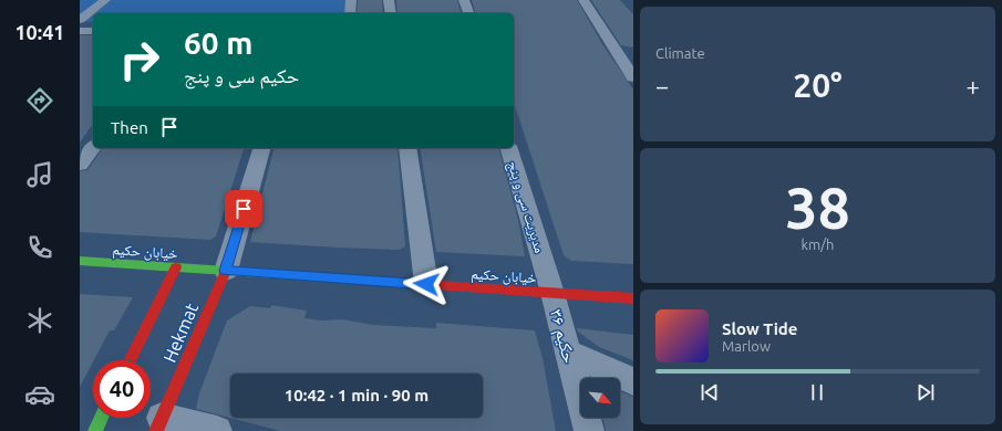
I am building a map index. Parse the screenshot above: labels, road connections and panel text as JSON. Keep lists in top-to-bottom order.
{
  "streets": {
    "street": [
      "مدیریت سی و پنج",
      "خیابان حکیم",
      "Hekmat",
      "حکیم ۳۶"
    ]
  },
  "crossings": [
    ["مدیریت سی و پنج", "خیابان حکیم"],
    ["مدیریت سی و پنج", "حکیم ۳۶"],
    ["خیابان حکیم", "Hekmat"],
    ["خیابان حکیم", "حکیم ۳۶"]
  ],
  "north": "bottom right",
  "page": {
    "tabs": "10:41",
    "tile": [
      "Climate",
      ["38", "km/h"]
    ],
    "turn": ["60 m", "حکیم سی و پنج"],
    "heat": ["−", "20°", "+"],
    "then": "Then",
    "song": ["Slow Tide", "Marlow"],
    "limit": "40",
    "trip": "10:42 · 1 min · 90 m"
  }
}
